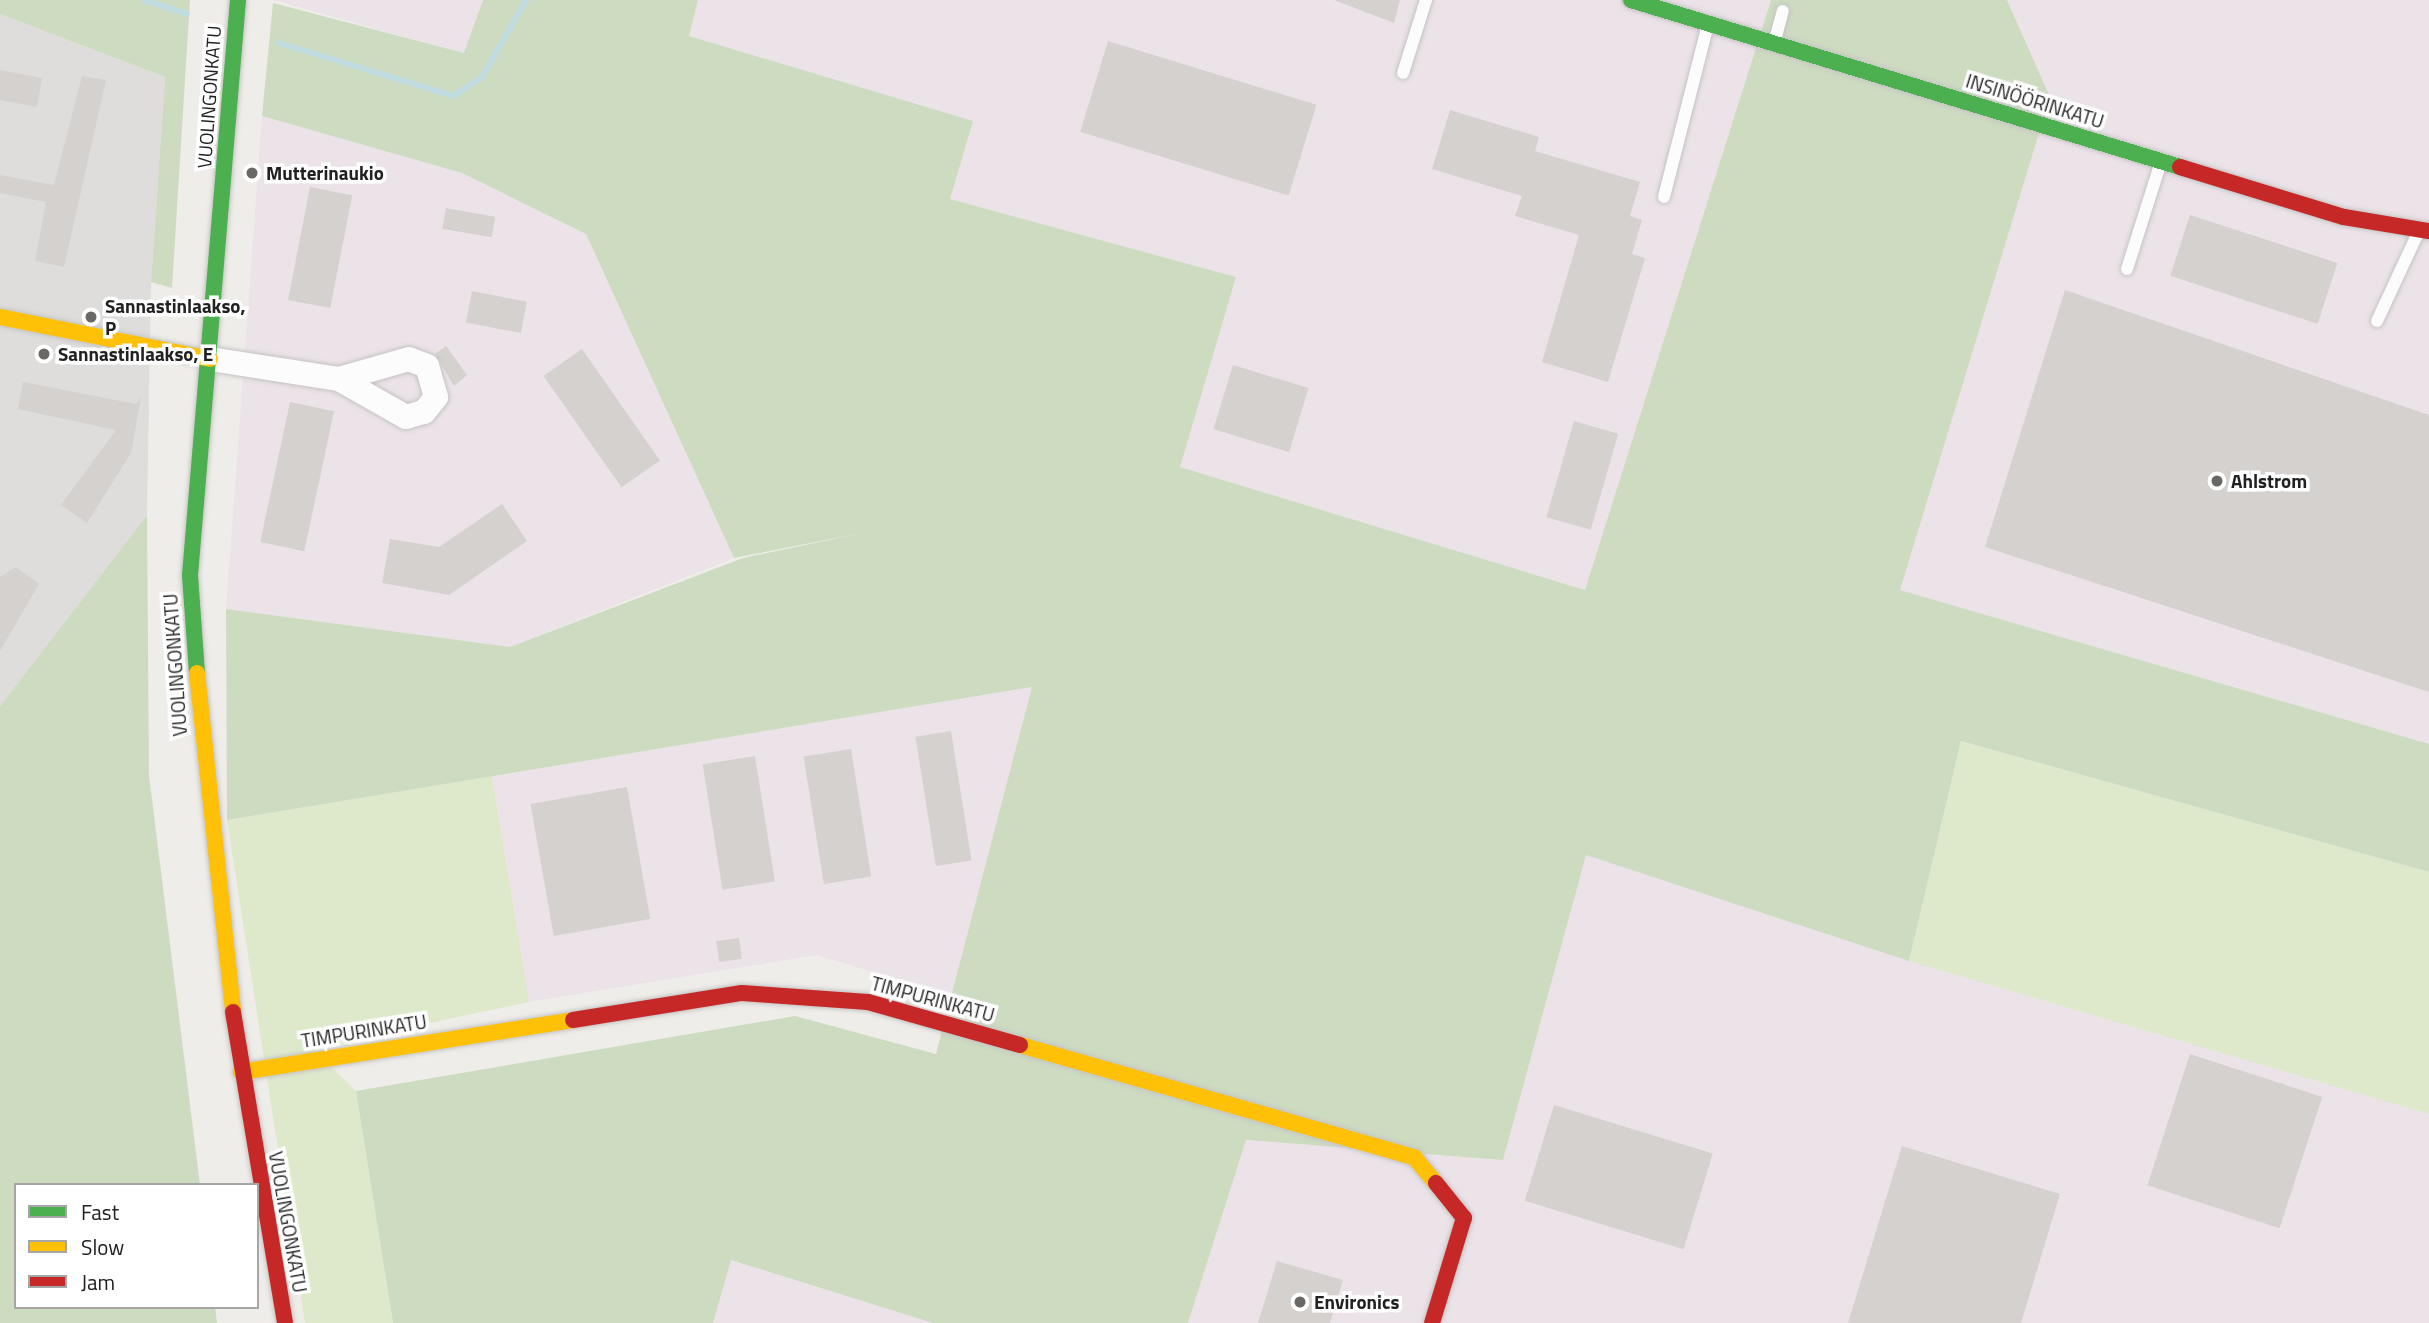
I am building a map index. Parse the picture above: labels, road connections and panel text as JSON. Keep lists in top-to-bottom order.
{
  "streets": {
    "street": ["VUOLINGONKATU", "INSINÖÖRINKATU", "TIMPURINKATU"]
  },
  "crossings": [
    ["VUOLINGONKATU", "TIMPURINKATU"]
  ],
  "places": [
    "Mutterinaukio",
    "Sannastinlaakso, P",
    "Sannastinlaakso, E",
    "Ahlstrom",
    "Environics"
  ],
  "legend": ["Fast", "Slow", "Jam"]
}
